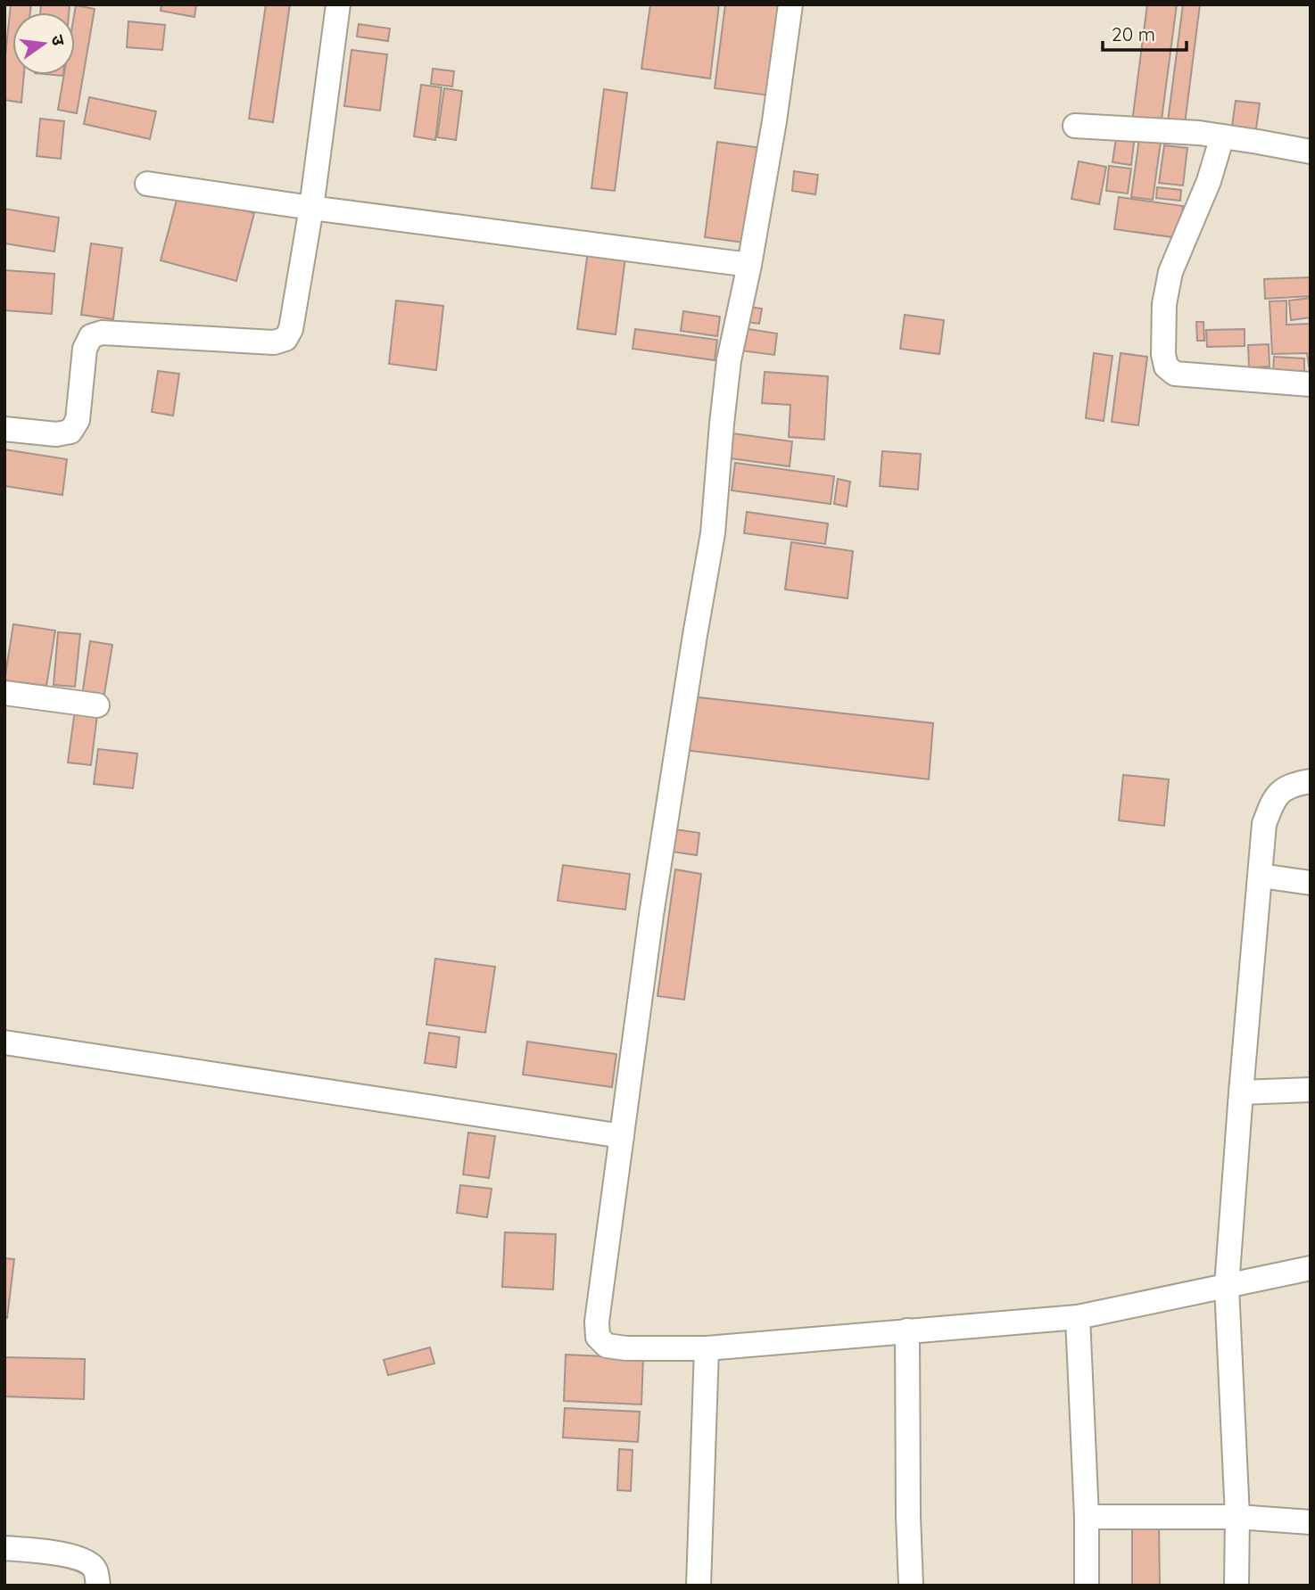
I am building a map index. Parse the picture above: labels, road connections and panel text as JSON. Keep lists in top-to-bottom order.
{
  "scale_bar": "20 m",
  "north": "right"
}
